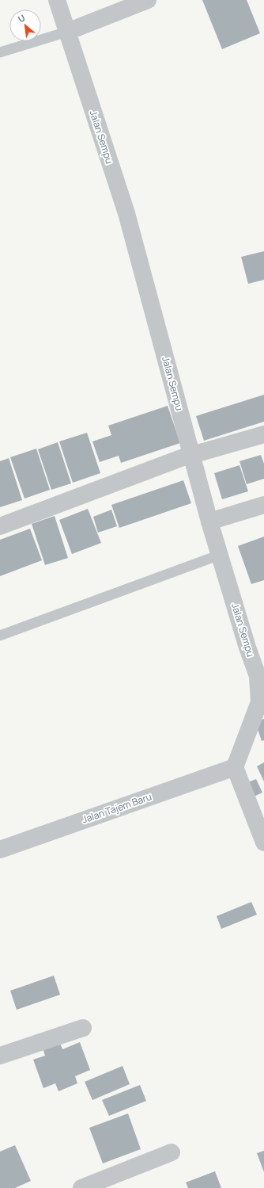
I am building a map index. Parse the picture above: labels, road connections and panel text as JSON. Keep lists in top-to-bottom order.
{
  "streets": {
    "street": ["Jalan Sempu", "Jalan Tajem Baru"]
  },
  "crossings": [
    ["Jalan Sempu", "Jalan Tajem Baru"]
  ],
  "north": "top left"
}
